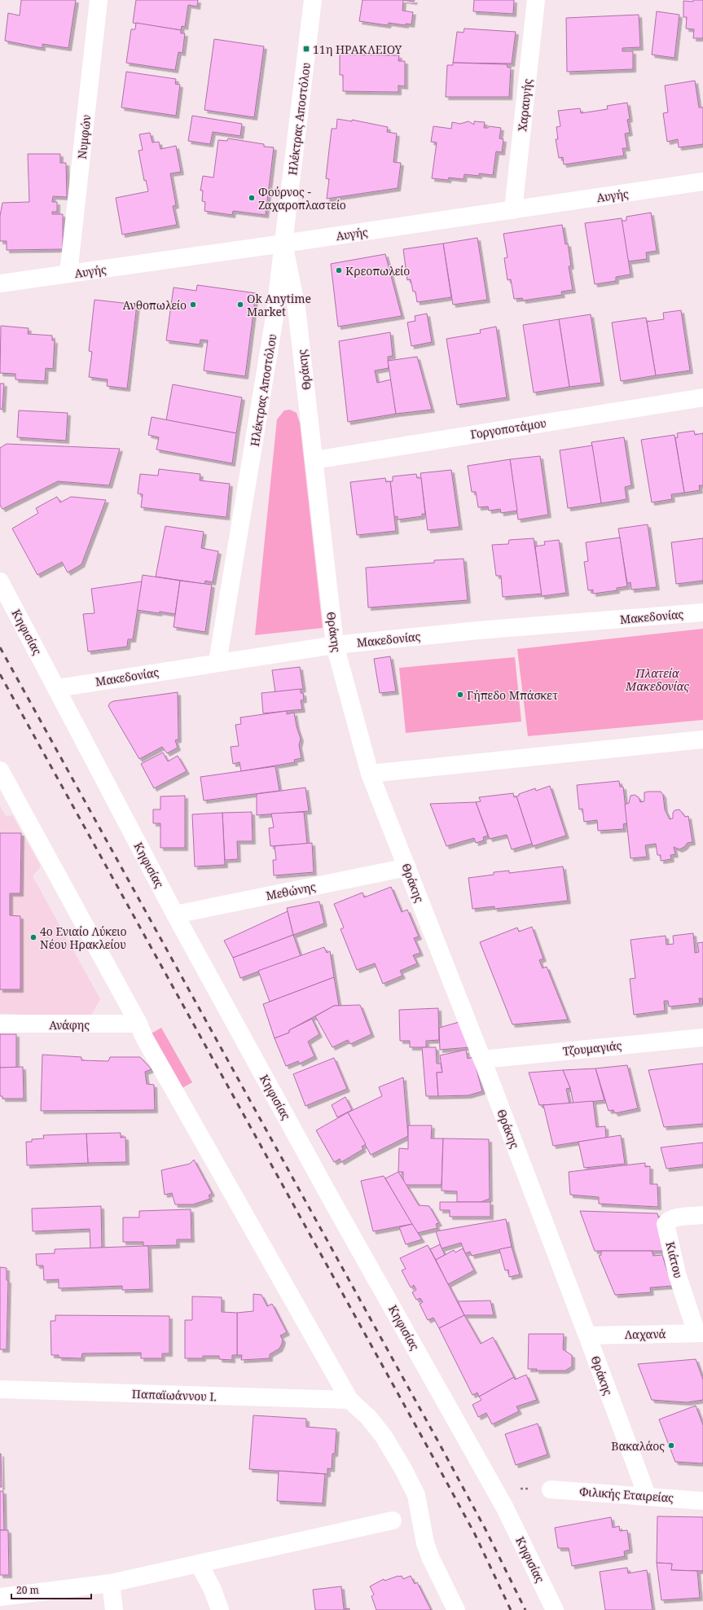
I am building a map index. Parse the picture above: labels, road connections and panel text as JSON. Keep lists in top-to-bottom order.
{
  "streets": {
    "street": [
      "Χαραυγής",
      "Ηλέκτρας Αποστόλου",
      "Νυμφών",
      "Αυγής",
      "Θράκης",
      "Γοργοποτάμου",
      "Μακεδονίας",
      "Κηφισίας",
      "Μεθώνης",
      "Ανάφης",
      "Τζουμαγιάς",
      "Κιάτου",
      "Λαχανά",
      "Παπαϊωάννου Ι.",
      "Φιλικής Εταιρείας"
    ]
  },
  "crossings": [
    ["Χαραυγής", "Αυγής"],
    ["Ηλέκτρας Αποστόλου", "Αυγής"],
    ["Ηλέκτρας Αποστόλου", "Θράκης"],
    ["Ηλέκτρας Αποστόλου", "Μακεδονίας"],
    ["Νυμφών", "Αυγής"],
    ["Αυγής", "Θράκης"],
    ["Θράκης", "Γοργοποτάμου"],
    ["Θράκης", "Μακεδονίας"],
    ["Θράκης", "Μεθώνης"],
    ["Θράκης", "Τζουμαγιάς"],
    ["Θράκης", "Λαχανά"],
    ["Θράκης", "Φιλικής Εταιρείας"],
    ["Μακεδονίας", "Κηφισίας"],
    ["Κηφισίας", "Μεθώνης"],
    ["Κιάτου", "Λαχανά"]
  ],
  "parks": ["Πλατεία Μακεδονίας"],
  "places": {
    "transit": ["11η ΗΡΑΚΛΕΙΟΥ"],
    "other": [
      "Φούρνος - Ζαχαροπλαστείο",
      "Κρεοπωλείο",
      "Ανθοπωλείο",
      "Ok Anytime Market",
      "Γήπεδο Μπάσκετ",
      "4ο Ενιαίο Λύκειο Νέου Ηρακλείου",
      "Βακαλάος"
    ]
  },
  "scale_bar": "20 m"
}
